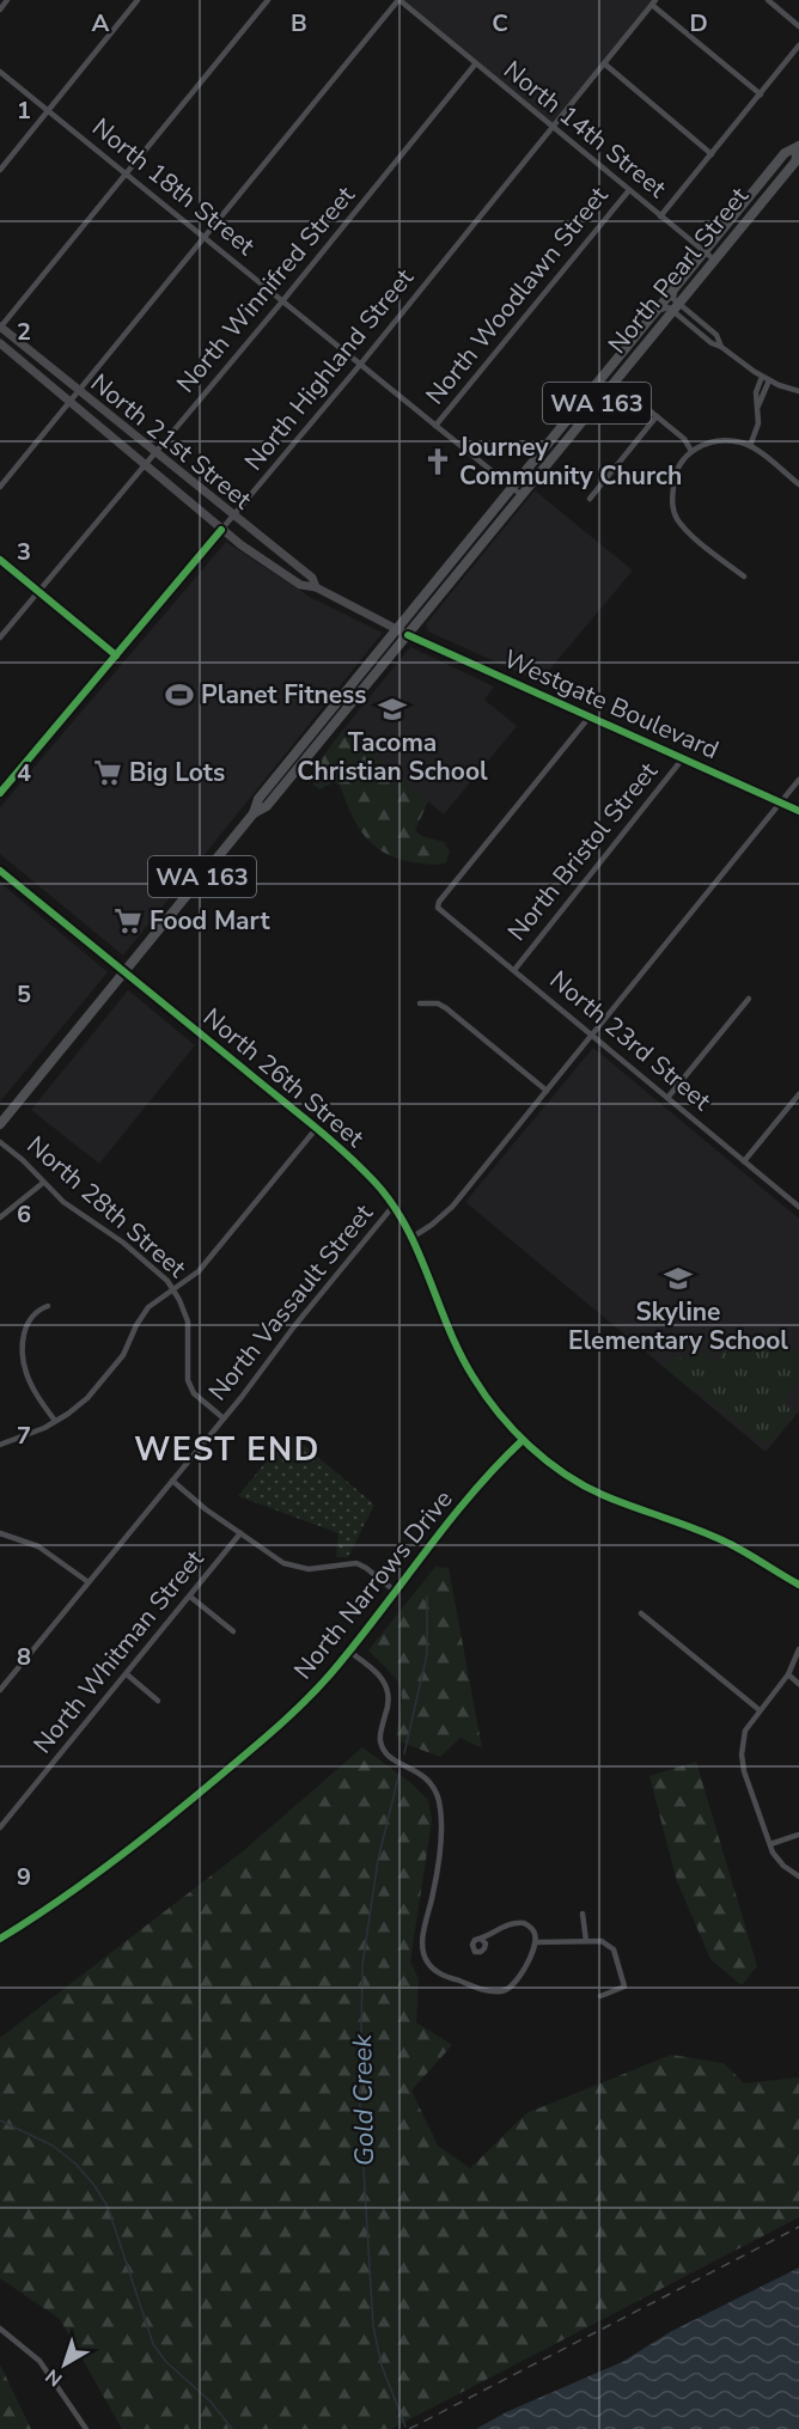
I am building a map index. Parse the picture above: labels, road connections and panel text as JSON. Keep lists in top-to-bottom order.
{
  "streets": {
    "main road": ["North Pearl Street", "WA 163"],
    "street": [
      "North 14th Street",
      "North 18th Street",
      "North Winnifred Street",
      "North Woodlawn Street",
      "North Highland Street",
      "North 21st Street",
      "Westgate Boulevard",
      "North Bristol Street",
      "North 23rd Street",
      "North 26th Street",
      "North 28th Street",
      "North Vassault Street",
      "North Narrows Drive",
      "North Whitman Street"
    ]
  },
  "crossings": [
    ["North 14th Street", "North Pearl Street"],
    ["North 14th Street", "North Winnifred Street"],
    ["North 14th Street", "North Woodlawn Street"],
    ["North 14th Street", "North Highland Street"],
    ["North 18th Street", "North Pearl Street"],
    ["North 18th Street", "North Winnifred Street"],
    ["North 18th Street", "North Woodlawn Street"],
    ["North 18th Street", "North Highland Street"],
    ["North Pearl Street", "North 21st Street"],
    ["North Pearl Street", "Westgate Boulevard"],
    ["North Pearl Street", "North 26th Street"],
    ["North Winnifred Street", "North 21st Street"],
    ["North Highland Street", "North 21st Street"],
    ["North 21st Street", "Westgate Boulevard"],
    ["Westgate Boulevard", "North Bristol Street"],
    ["Westgate Boulevard", "North 23rd Street"],
    ["North Bristol Street", "North 23rd Street"],
    ["North 26th Street", "North Vassault Street"],
    ["North 26th Street", "North Narrows Drive"],
    ["North 28th Street", "North Vassault Street"]
  ],
  "districts": ["WEST END"],
  "water": ["Gold Creek"],
  "places": {
    "church": ["Journey Community Church"],
    "sports": ["Planet Fitness"],
    "school or university": ["Tacoma Christian School", "Skyline Elementary School"],
    "supermarket": ["Big Lots", "Food Mart"]
  },
  "north": "bottom left",
  "grid": {
    "columns": [
      "A",
      "B",
      "C",
      "D"
    ],
    "rows": [
      "1",
      "2",
      "3",
      "4",
      "5",
      "6",
      "7",
      "8",
      "9"
    ]
  }
}
